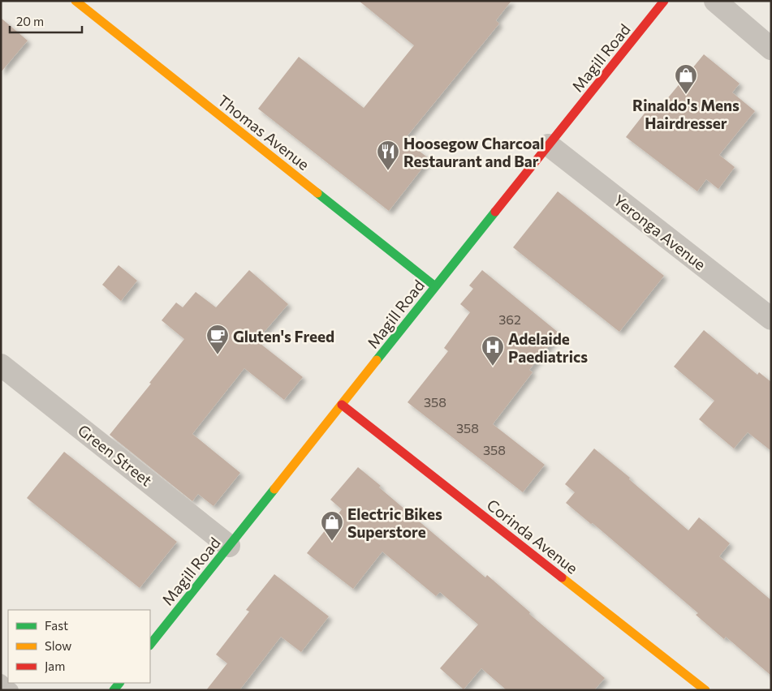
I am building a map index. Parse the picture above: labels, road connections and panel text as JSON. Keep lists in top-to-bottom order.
{
  "streets": {
    "street": [
      "Magill Road",
      "Thomas Avenue",
      "Yeronga Avenue",
      "Green Street",
      "Corinda Avenue"
    ]
  },
  "crossings": [
    ["Magill Road", "Thomas Avenue"],
    ["Magill Road", "Yeronga Avenue"],
    ["Magill Road", "Green Street"],
    ["Magill Road", "Corinda Avenue"]
  ],
  "places": {
    "shop": ["Rinaldo's Mens Hairdresser", "Electric Bikes Superstore"],
    "restaurant": ["Hoosegow Charcoal Restaurant and Bar"],
    "cafe": ["Gluten's Freed"],
    "hospital": ["Adelaide Paediatrics"]
  },
  "house_numbers": [
    "362",
    "358",
    "358",
    "358"
  ],
  "legend": ["Fast", "Slow", "Jam"],
  "scale_bar": "20 m"
}
